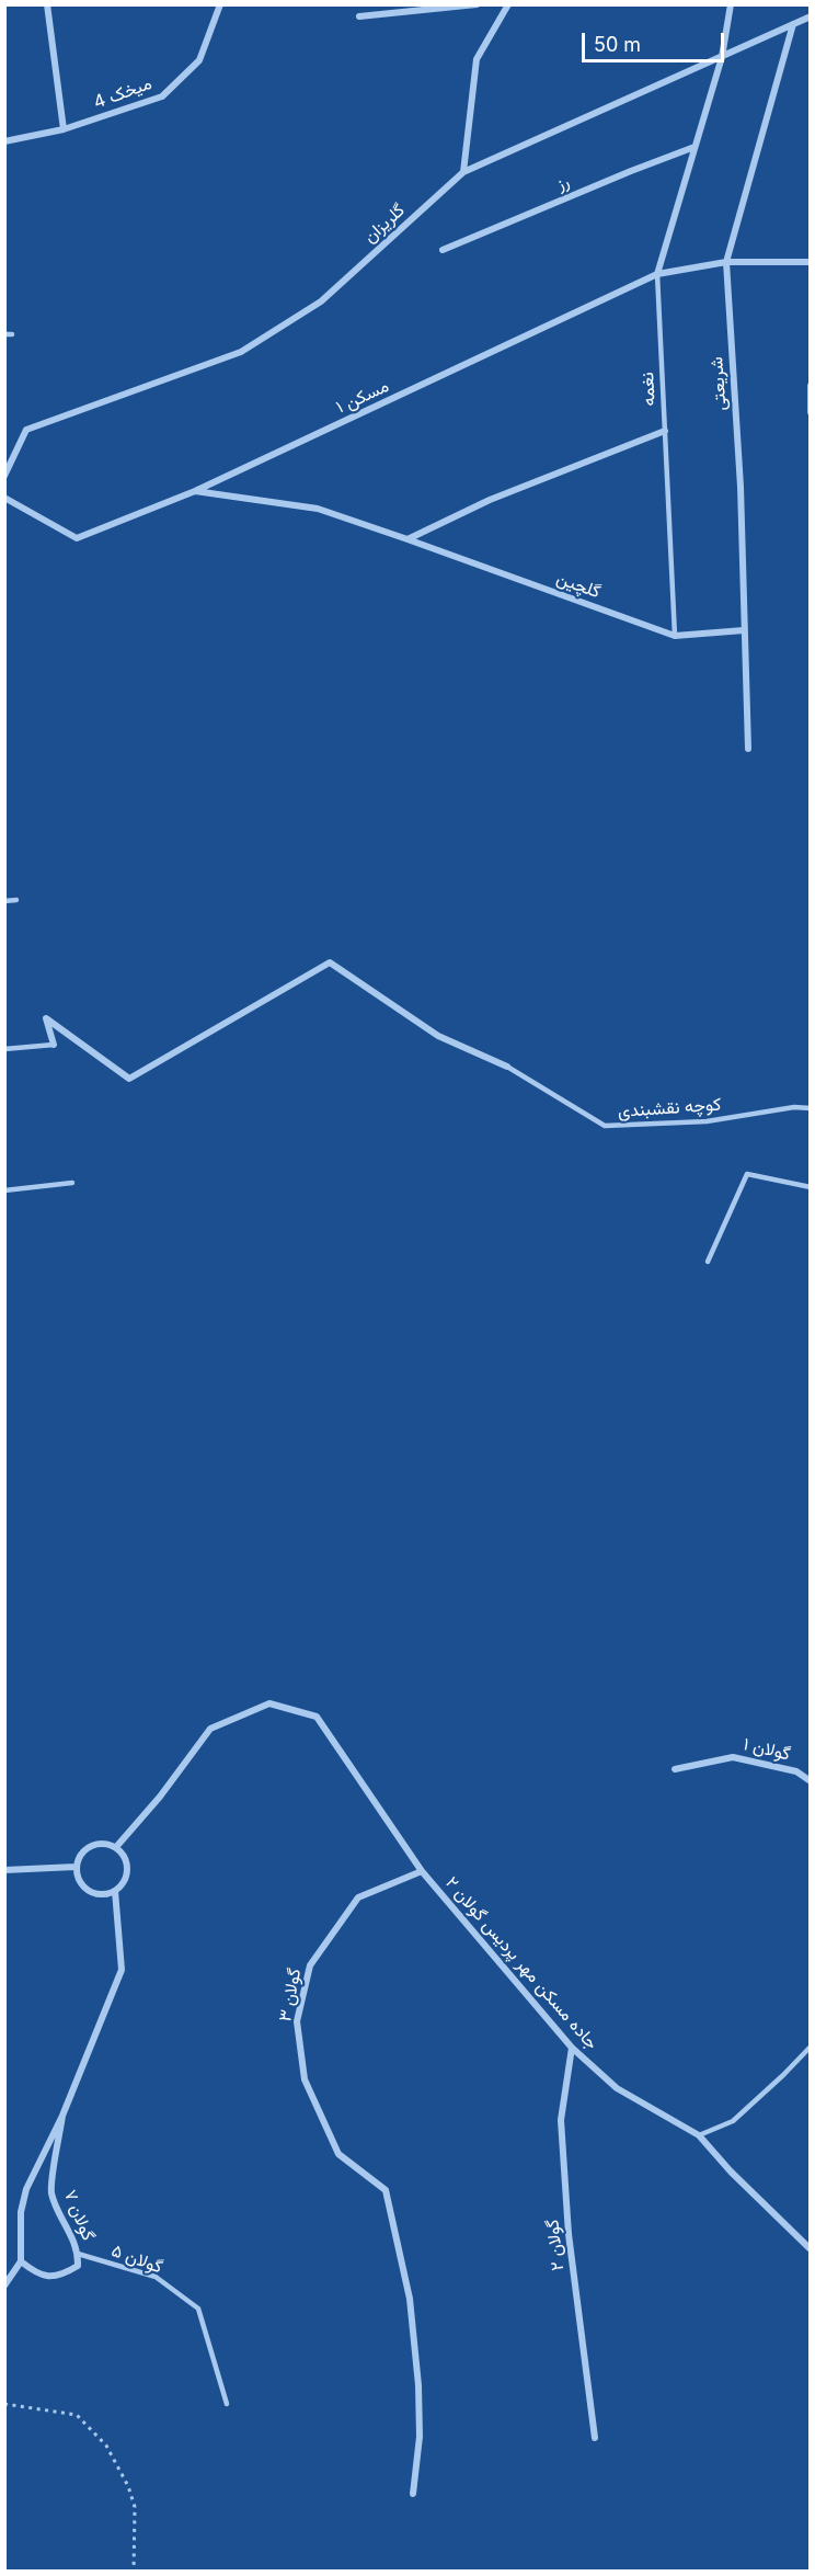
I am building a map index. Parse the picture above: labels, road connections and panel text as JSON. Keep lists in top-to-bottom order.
{
  "streets": {
    "street": [
      "میخک 4",
      "رز",
      "گلریزان",
      "شریعتی",
      "نغمه",
      "مسکن ۱",
      "گلچین",
      "گولان ۱",
      "جاده مسکن مهر پردیس گولان ۲",
      "گولان ۳",
      "گولان ۷",
      "گولان ۲"
    ],
    "lane": ["کوچه نقشبندی", "گولان ۵"]
  },
  "crossings": [
    ["رز", "نغمه"],
    ["گلریزان", "شریعتی"],
    ["گلریزان", "نغمه"],
    ["شریعتی", "مسکن ۱"],
    ["شریعتی", "گلچین"],
    ["نغمه", "مسکن ۱"],
    ["نغمه", "گلچین"],
    ["مسکن ۱", "گلچین"],
    ["جاده مسکن مهر پردیس گولان ۲", "گولان ۳"],
    ["جاده مسکن مهر پردیس گولان ۲", "گولان ۷"],
    ["جاده مسکن مهر پردیس گولان ۲", "گولان ۲"],
    ["گولان ۷", "گولان ۵"]
  ],
  "scale_bar": "50 m"
}
